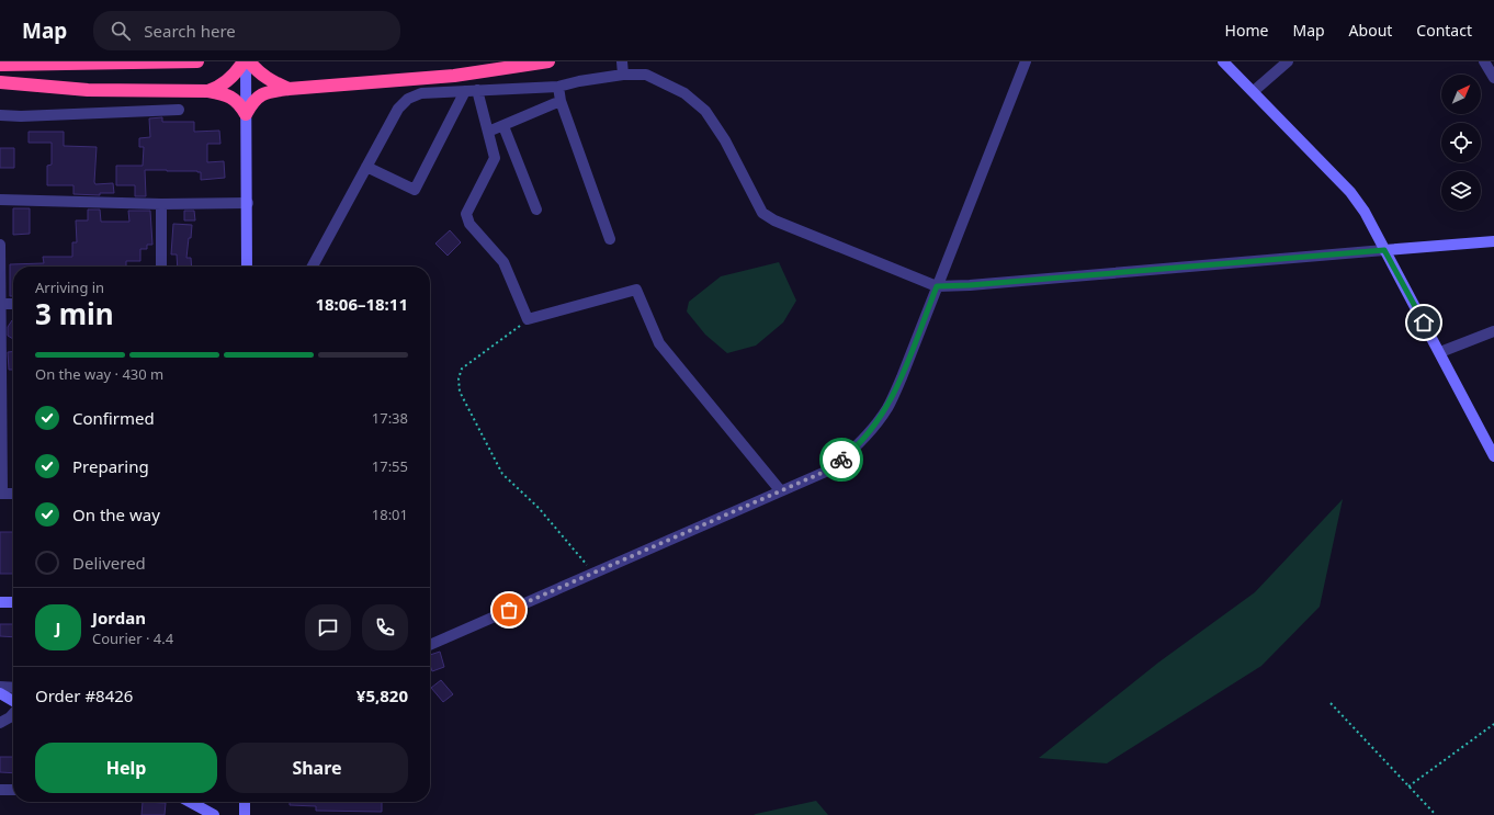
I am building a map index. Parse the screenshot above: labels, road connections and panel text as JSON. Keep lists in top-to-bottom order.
{
  "north": "top right",
  "page": {
    "header": "Map",
    "search": "Search here",
    "nav": [
      "Home",
      "Map",
      "About",
      "Contact"
    ],
    "heading": ["3 min", "Arriving in", "18:06–18:11"],
    "panel": [
      "Jordan",
      "Courier · 4.4",
      "Order #8426",
      "¥5,820"
    ],
    "bar": "On the way · 430 m",
    "list": [
      ["Confirmed", "17:38"],
      ["Preparing", "17:55"],
      ["On the way", "18:01"],
      "Delivered"
    ],
    "round": "J",
    "buttons": ["Help", "Share"]
  }
}
